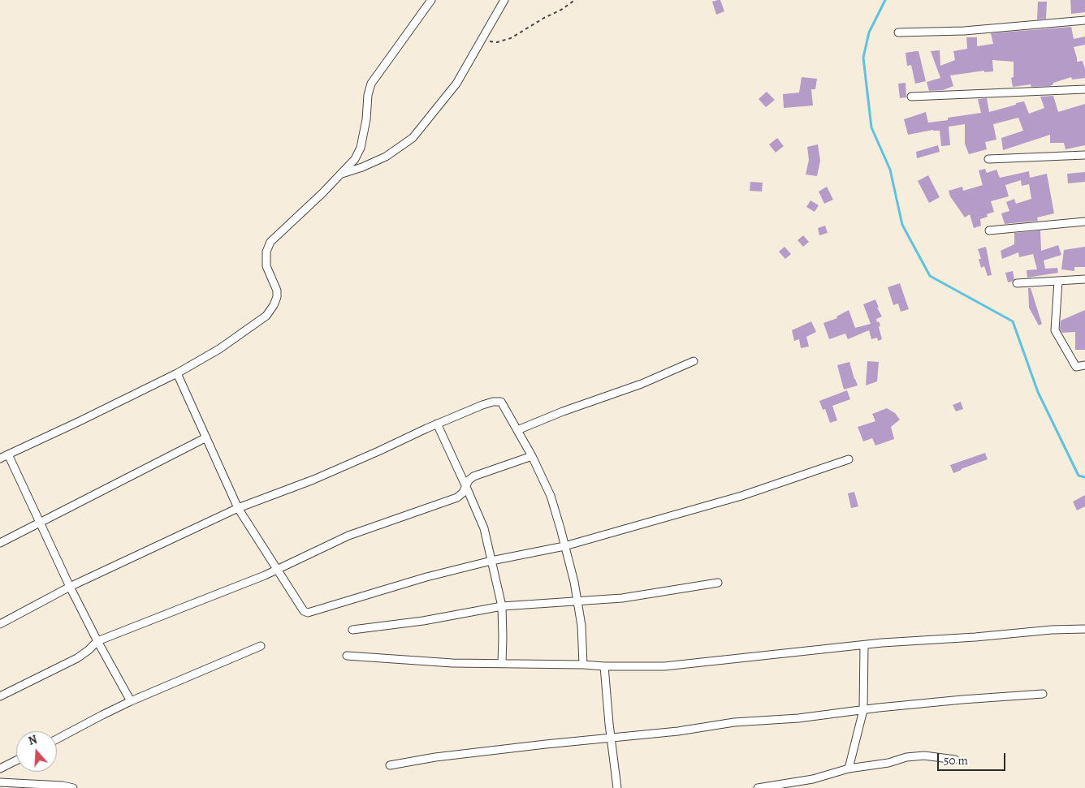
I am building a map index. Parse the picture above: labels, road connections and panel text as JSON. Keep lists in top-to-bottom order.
{
  "scale_bar": "50 m",
  "north": "top"
}
